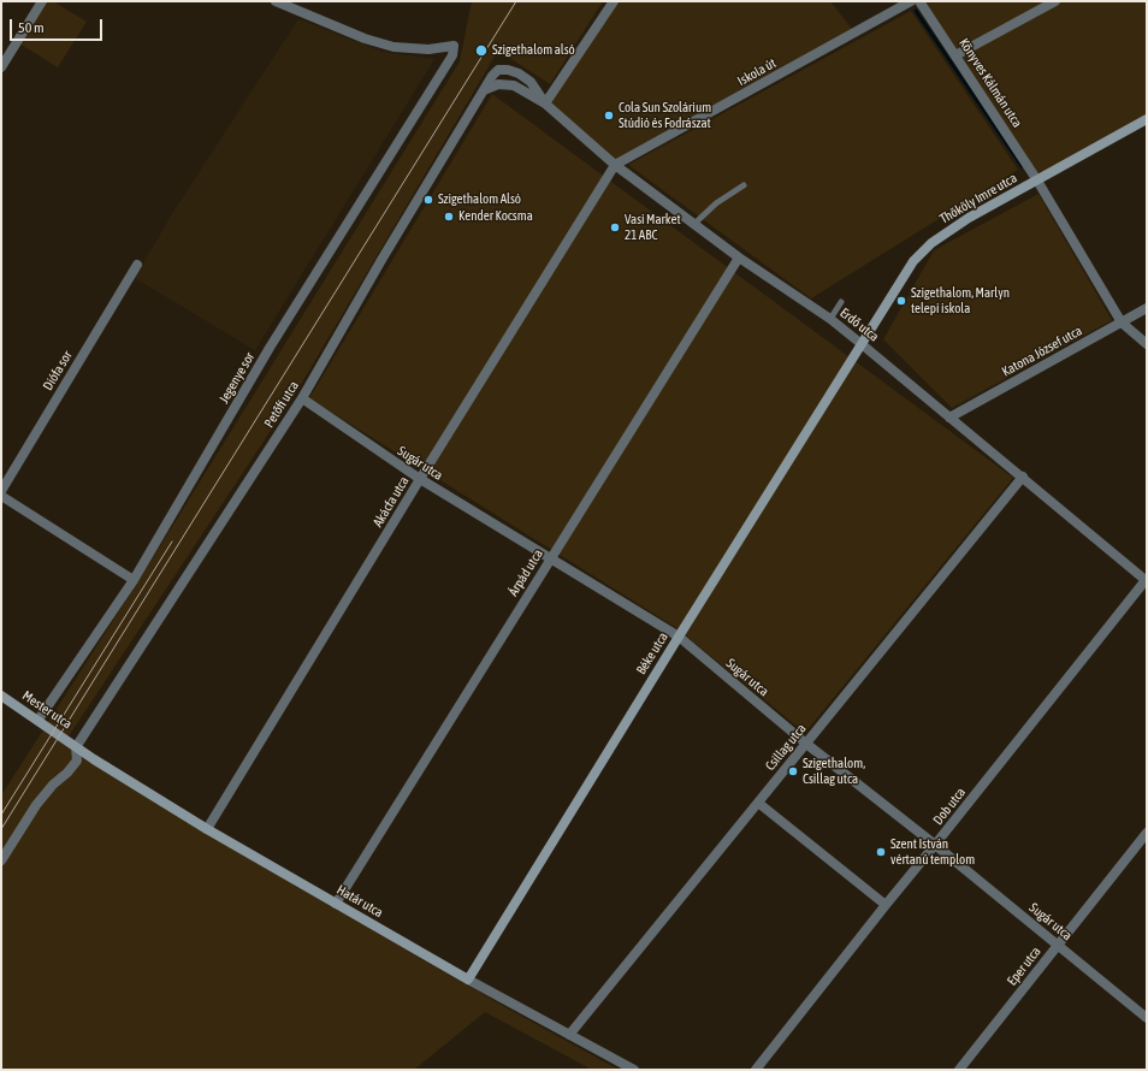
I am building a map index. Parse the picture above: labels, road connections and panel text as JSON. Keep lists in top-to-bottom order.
{
  "streets": {
    "street": [
      "Iskola út",
      "Könyves Kálmán utca",
      "Thököly Imre utca",
      "Erdő utca",
      "Katona József utca",
      "Diófa sor",
      "Jegenye sor",
      "Petőfi utca",
      "Sugár utca",
      "Akácfa utca",
      "Árpád utca",
      "Béke utca",
      "Mester utca",
      "Csillag utca",
      "Dob utca",
      "Határ utca",
      "Eper utca"
    ]
  },
  "crossings": [
    ["Iskola út", "Erdő utca"],
    ["Iskola út", "Akácfa utca"],
    ["Könyves Kálmán utca", "Thököly Imre utca"],
    ["Könyves Kálmán utca", "Katona József utca"],
    ["Thököly Imre utca", "Erdő utca"],
    ["Thököly Imre utca", "Béke utca"],
    ["Erdő utca", "Katona József utca"],
    ["Erdő utca", "Petőfi utca"],
    ["Erdő utca", "Akácfa utca"],
    ["Erdő utca", "Árpád utca"],
    ["Erdő utca", "Béke utca"],
    ["Erdő utca", "Csillag utca"],
    ["Erdő utca", "Dob utca"],
    ["Jegenye sor", "Mester utca"],
    ["Petőfi utca", "Sugár utca"],
    ["Petőfi utca", "Mester utca"],
    ["Petőfi utca", "Határ utca"],
    ["Sugár utca", "Akácfa utca"],
    ["Sugár utca", "Árpád utca"],
    ["Sugár utca", "Béke utca"],
    ["Sugár utca", "Csillag utca"],
    ["Sugár utca", "Dob utca"],
    ["Sugár utca", "Eper utca"],
    ["Akácfa utca", "Határ utca"],
    ["Árpád utca", "Határ utca"],
    ["Béke utca", "Határ utca"],
    ["Mester utca", "Határ utca"],
    ["Csillag utca", "Határ utca"]
  ],
  "places": [
    "Szigethalom alsó",
    "Cola Sun Szolárium Stúdió és Fodrászat",
    "Szigethalom Alsó",
    "Kender Kocsma",
    "Vasi Market 21 ABC",
    "Szigethalom, Marlyn telepi iskola",
    "Szigethalom, Csillag utca",
    "Szent István vértanú templom"
  ],
  "scale_bar": "50 m"
}
